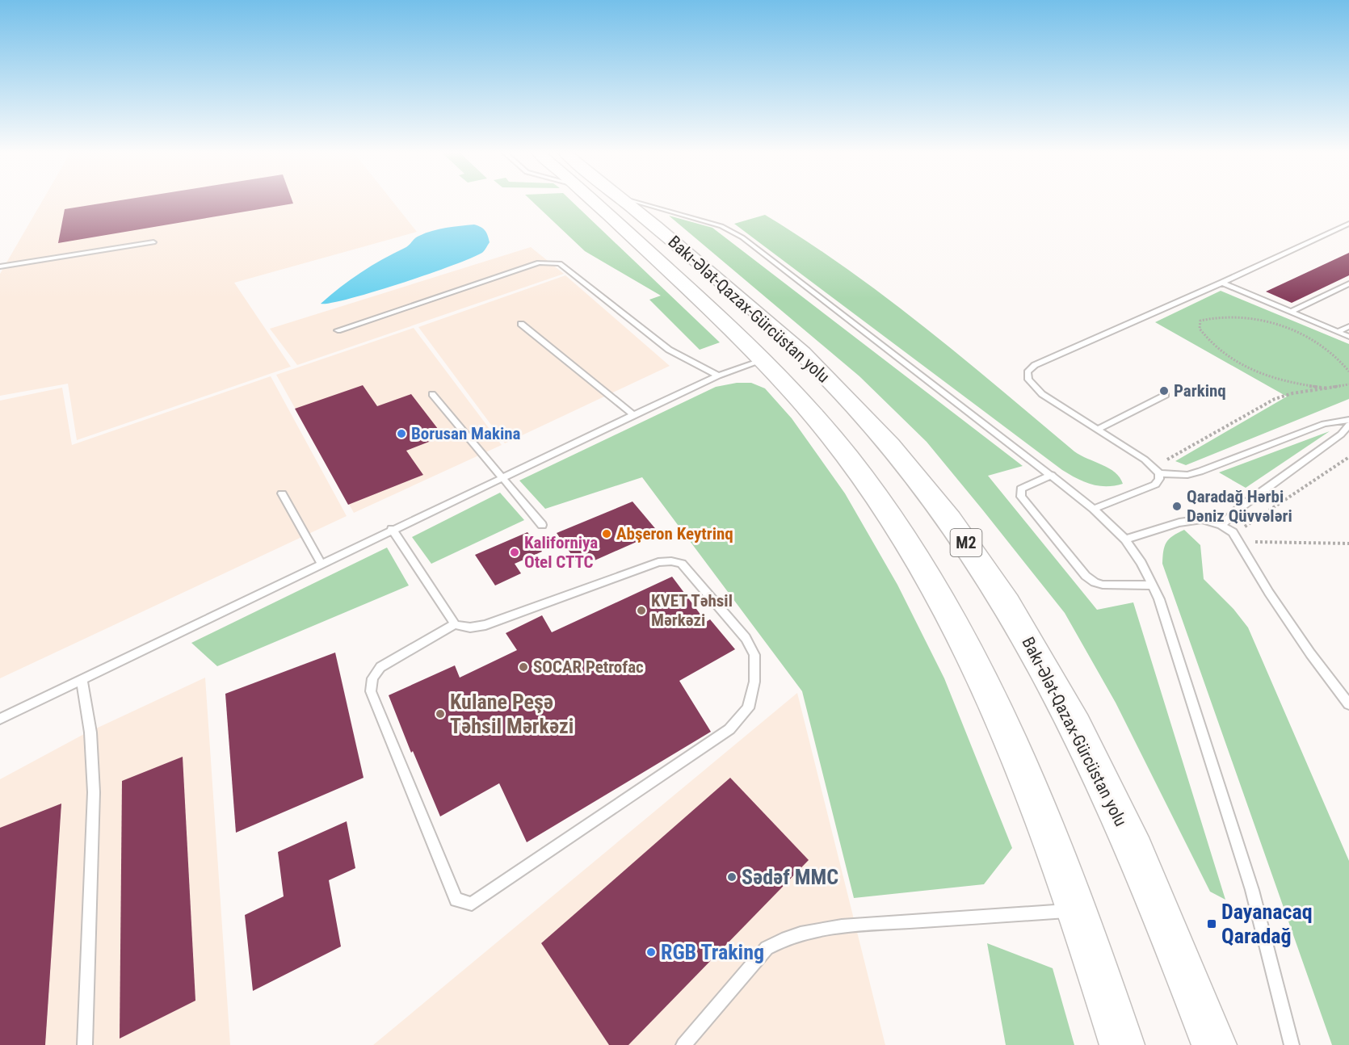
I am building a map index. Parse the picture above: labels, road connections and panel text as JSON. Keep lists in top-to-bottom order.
{
  "streets": {
    "highway": ["Bakı-Ələt-Qazax-Gürcüstan yolu", "M2"]
  },
  "places": {
    "other": [
      "Parkinq",
      "Borusan Makina",
      "Qaradağ Hərbi Dəniz Qüvvələri",
      "Abşeron Keytrinq",
      "Kaliforniya Otel CTTC",
      "KVET Təhsil Mərkəzi",
      "SOCAR Petrofac",
      "Kulane Peşə Təhsil Mərkəzi",
      "Sədəf MMC",
      "RGB Traking"
    ],
    "transit": ["Dayanacaq Qaradağ"]
  }
}
